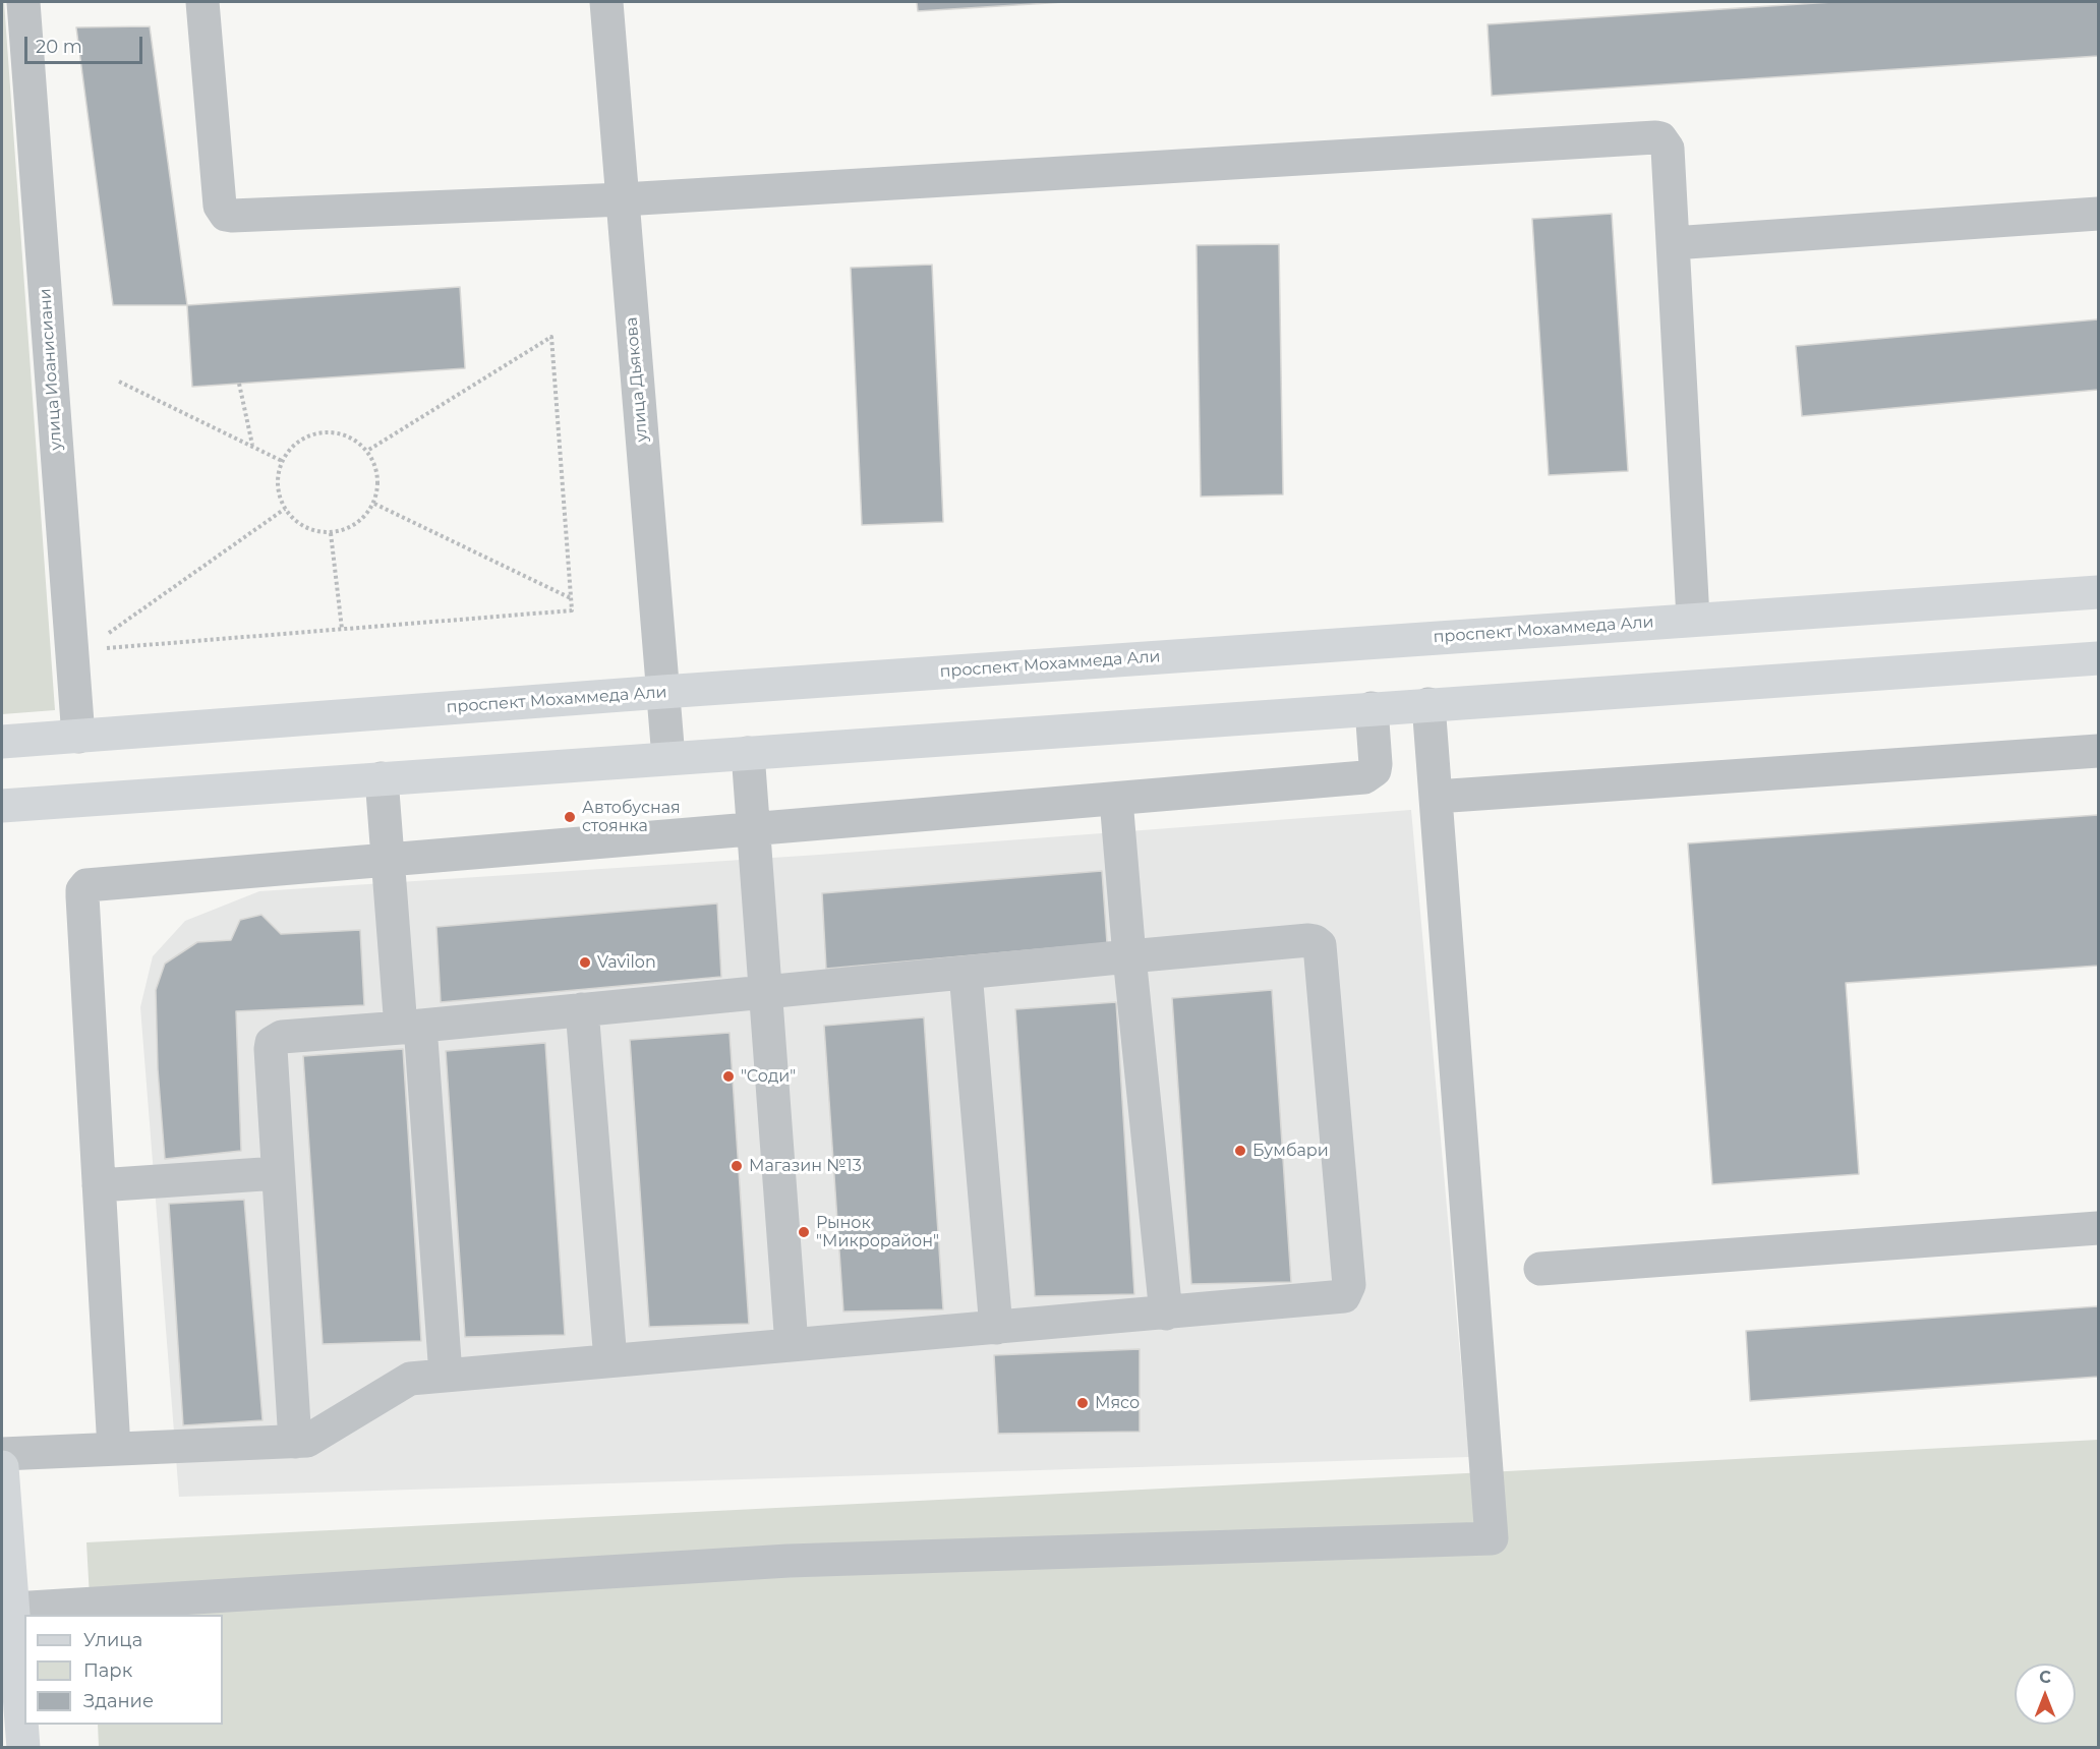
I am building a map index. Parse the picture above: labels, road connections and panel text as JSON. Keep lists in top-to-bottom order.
{
  "streets": {
    "main road": ["проспект Мохаммеда Али"],
    "street": ["улица Иоанисиани", "улица Дьякова"]
  },
  "crossings": [
    ["улица Иоанисиани", "проспект Мохаммеда Али"],
    ["улица Дьякова", "проспект Мохаммеда Али"]
  ],
  "places": [
    "Автобусная стоянка",
    "Vavilon",
    "\"Соди\"",
    "Бумбари",
    "Магазин №13",
    "Рынок \"Микрорайон\"",
    "Мясо"
  ],
  "legend": ["Улица", "Парк", "Здание"],
  "scale_bar": "20 m",
  "north": "top"
}
